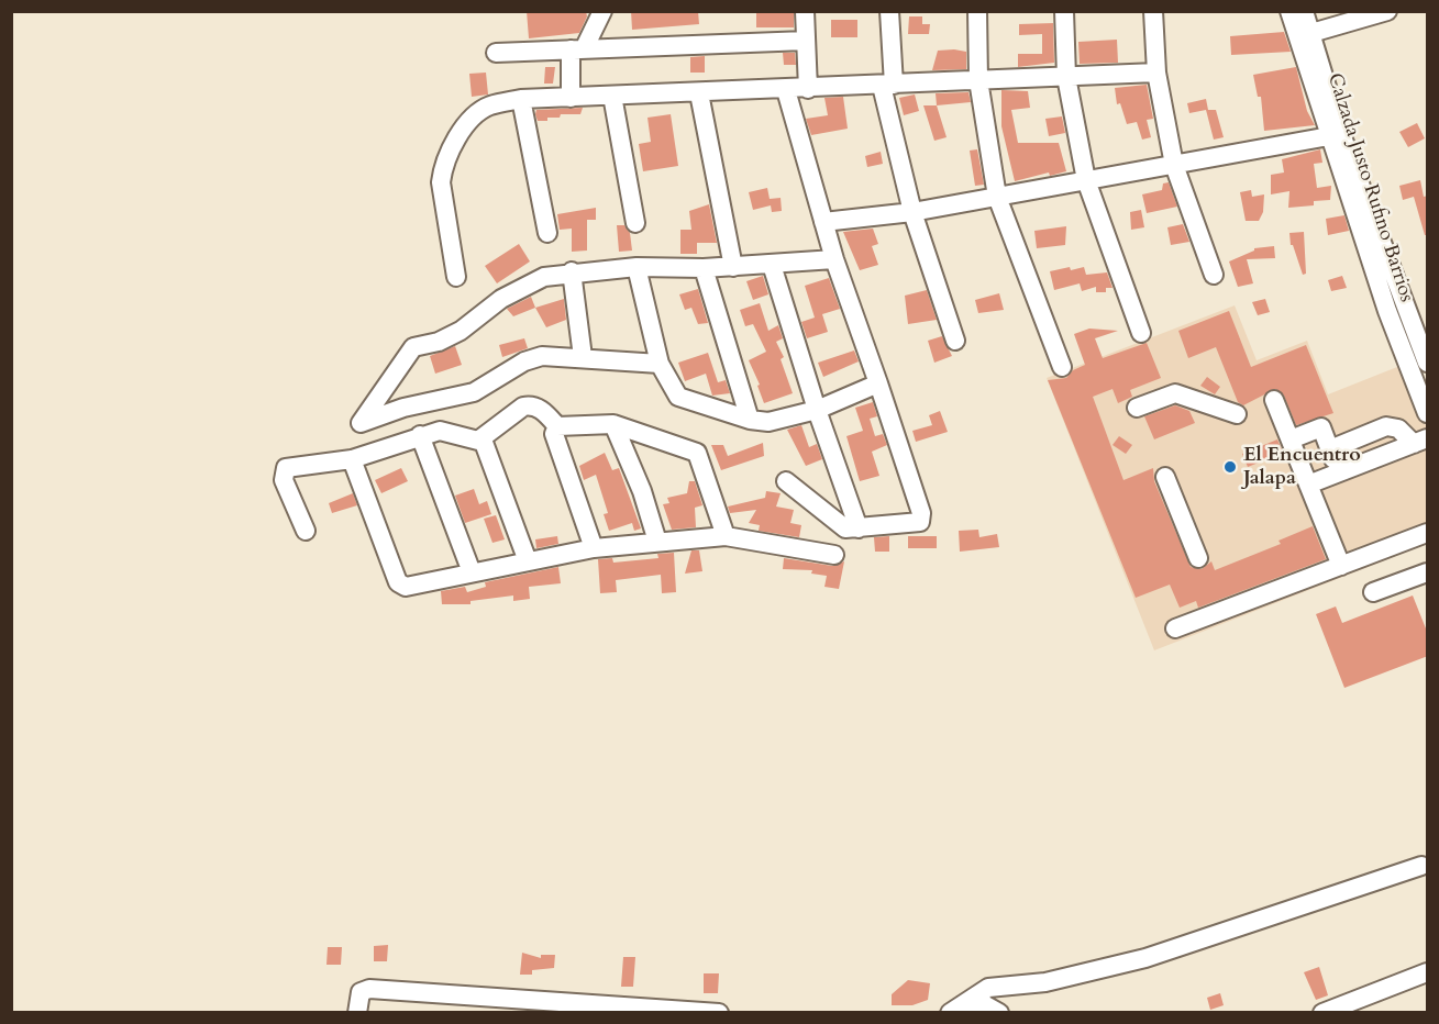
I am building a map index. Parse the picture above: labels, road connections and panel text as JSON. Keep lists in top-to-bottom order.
{
  "streets": {
    "street": ["Calzada Justo Rufino Barrios"]
  },
  "places": ["El Encuentro Jalapa"]
}
